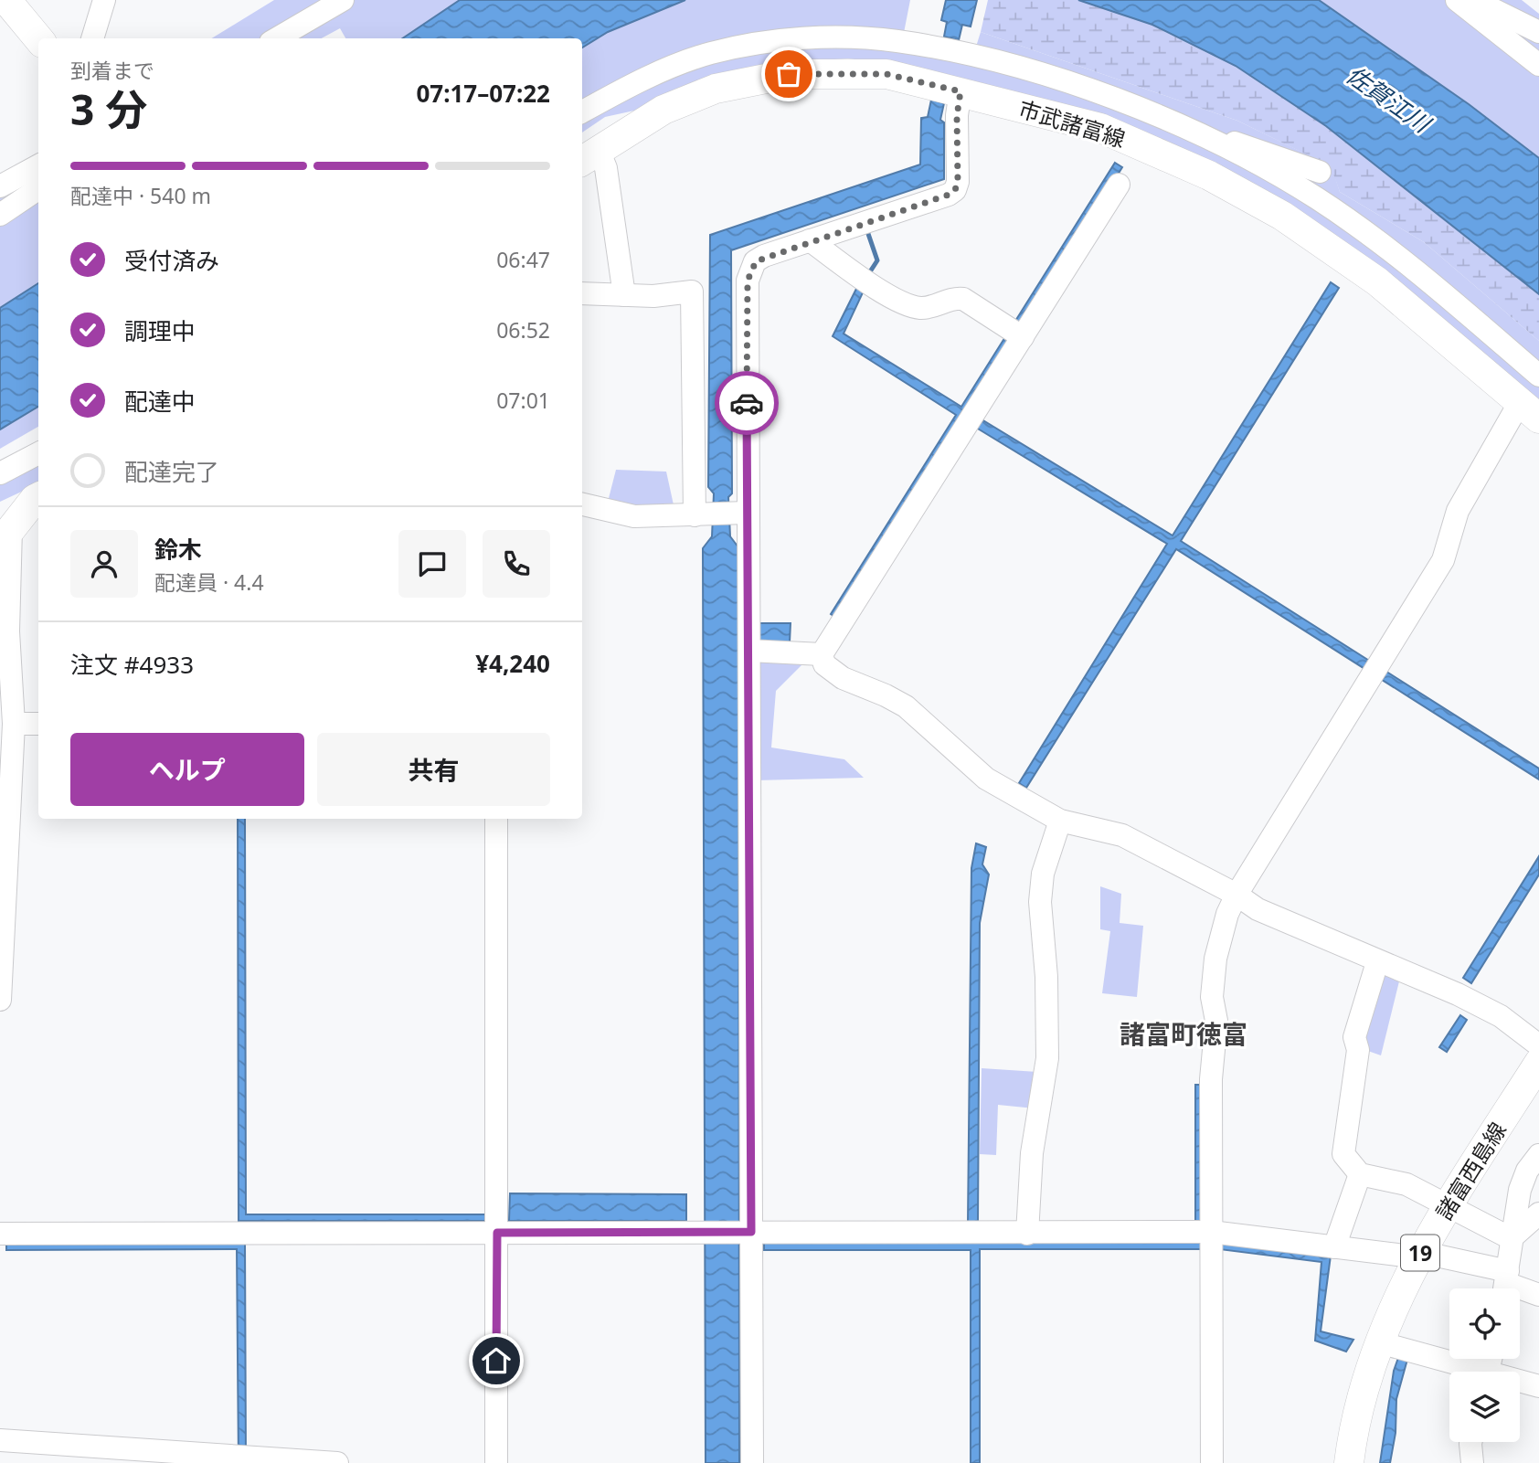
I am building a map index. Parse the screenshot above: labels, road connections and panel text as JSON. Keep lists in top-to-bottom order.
{
  "streets": {
    "main road": ["市武諸富線", "諸富西島線", "19"]
  },
  "districts": ["諸富町徳富"],
  "water": ["佐賀江川"],
  "page": {
    "heading": ["3 分", "到着まで", "07:17–07:22"],
    "panel": [
      "鈴木",
      "配達員 · 4.4",
      "注文 #4933",
      "¥4,240"
    ],
    "bar": "配達中 · 540 m",
    "list": [
      ["受付済み", "06:47"],
      ["調理中", "06:52"],
      ["配達中", "07:01"],
      "配達完了"
    ],
    "buttons": ["ヘルプ", "共有"]
  }
}
